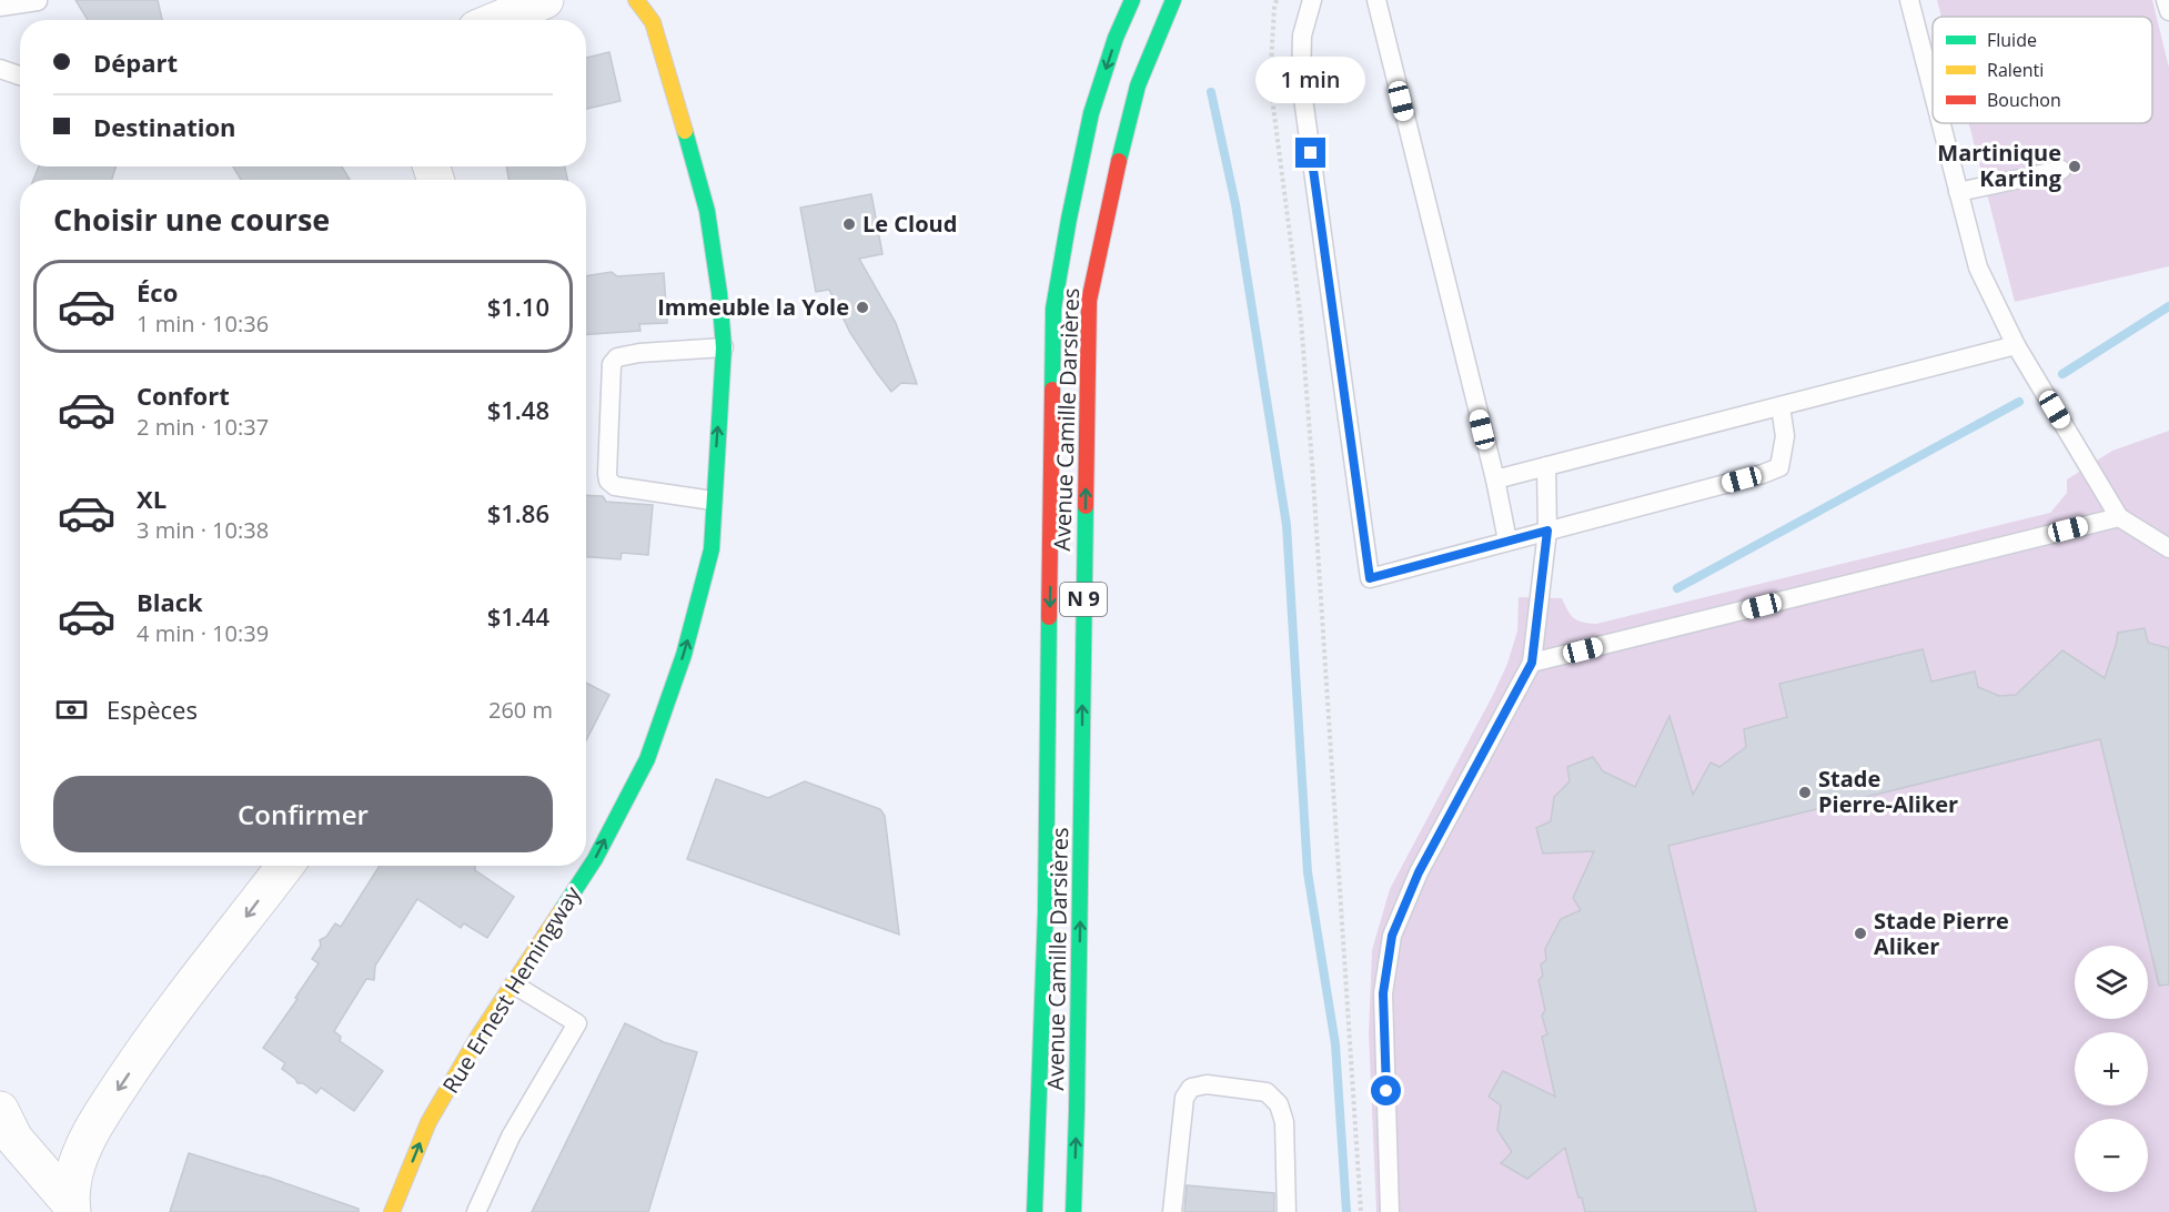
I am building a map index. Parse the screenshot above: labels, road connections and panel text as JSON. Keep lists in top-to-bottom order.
{
  "streets": {
    "main road": ["Avenue Camille Darsières", "N 9", "Rue Ernest Hemingway"]
  },
  "one_way": ["Rue Ernest Hemingway"],
  "places": [
    "Martinique Karting",
    "Le Cloud",
    "Immeuble la Yole",
    "Stade Pierre-Aliker",
    "Stade Pierre Aliker"
  ],
  "legend": ["Fluide", "Ralenti", "Bouchon"],
  "page": {
    "banner": ["Départ", "Destination"],
    "bubble": "1 min",
    "heading": "Choisir une course",
    "list": [
      {
        "name": "Éco",
        "note": "1 min · 10:36",
        "value": "$1.10"
      },
      {
        "name": "Confort",
        "note": "2 min · 10:37",
        "value": "$1.48"
      },
      {
        "name": "XL",
        "note": "3 min · 10:38",
        "value": "$1.86"
      },
      {
        "name": "Black",
        "note": "4 min · 10:39",
        "value": "$1.44"
      }
    ],
    "pay": ["Espèces", "260 m"],
    "buttons": "Confirmer",
    "map_buttons": ["+", "−"]
  }
}
